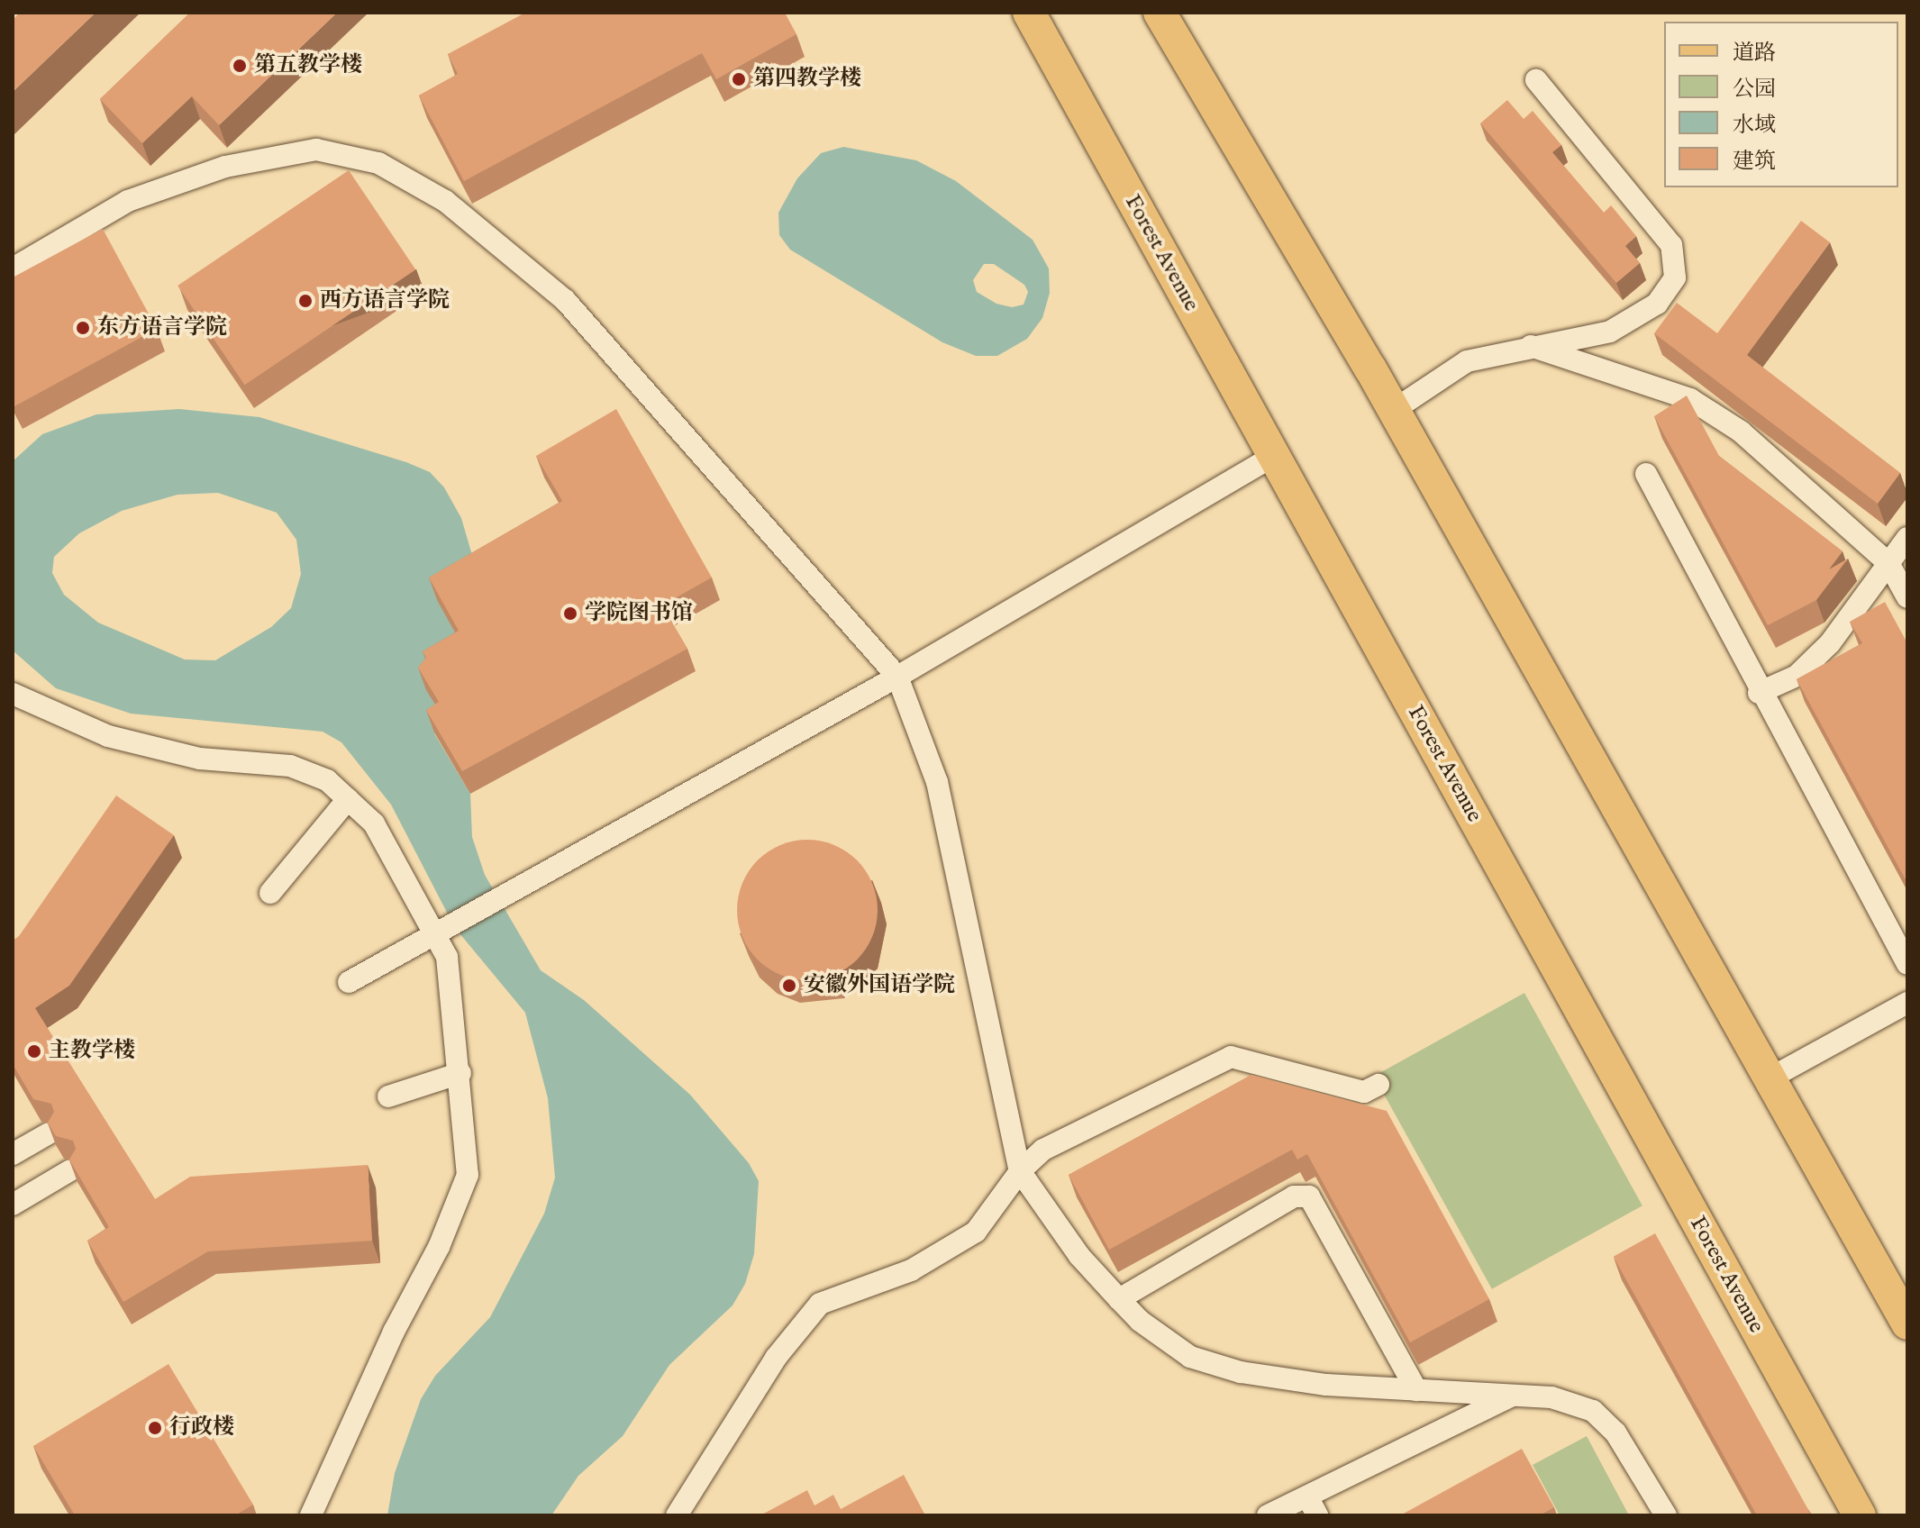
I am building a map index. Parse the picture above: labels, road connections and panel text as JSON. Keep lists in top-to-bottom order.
{
  "streets": {
    "main road": ["Forest Avenue"]
  },
  "places": [
    "第五教学楼",
    "第四教学楼",
    "西方语言学院",
    "东方语言学院",
    "学院图书馆",
    "安徽外国语学院",
    "主教学楼",
    "行政楼"
  ],
  "legend": [
    "道路",
    "公园",
    "水域",
    "建筑"
  ]
}
